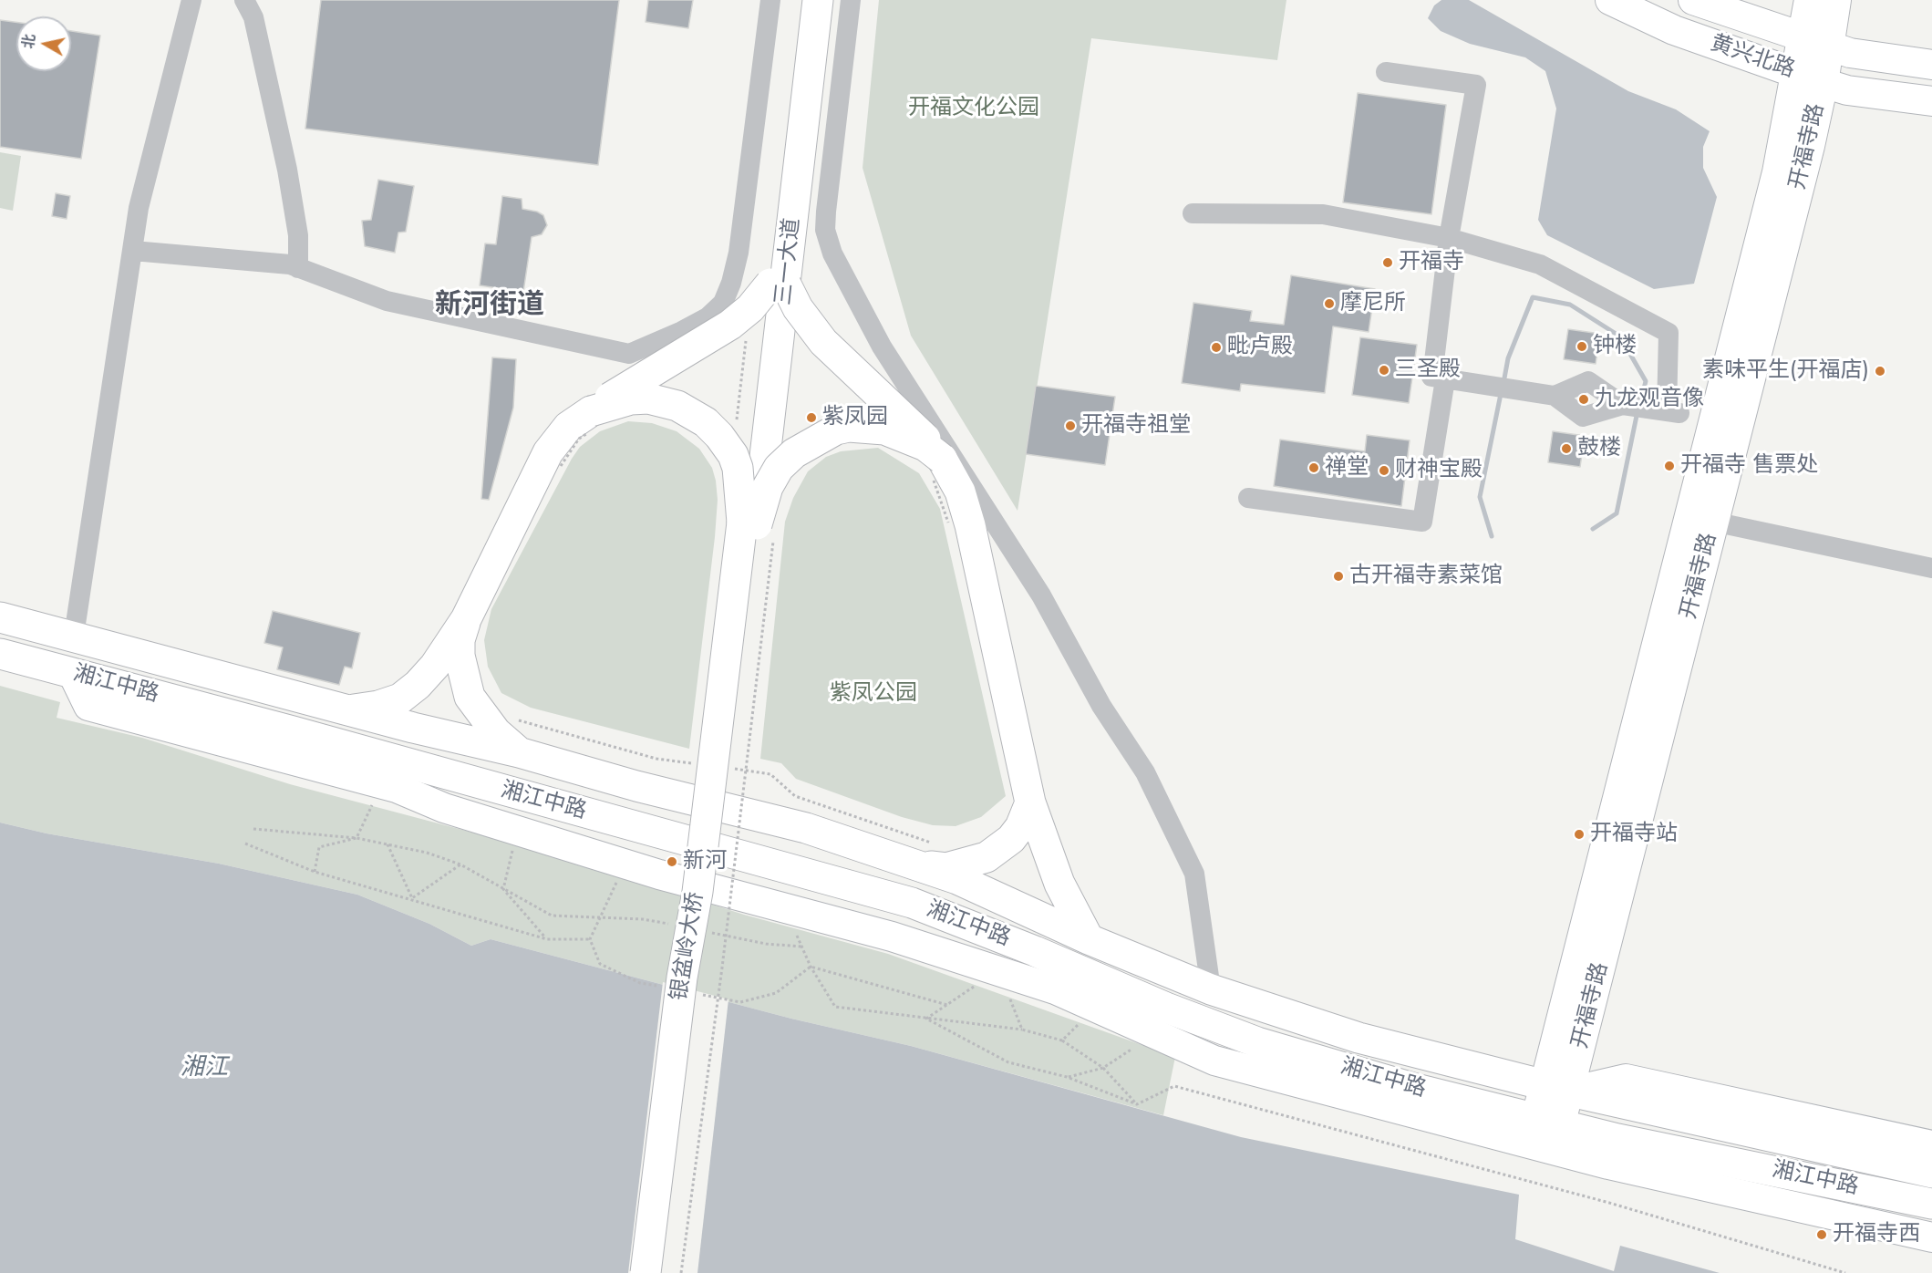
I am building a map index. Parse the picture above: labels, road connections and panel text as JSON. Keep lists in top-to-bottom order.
{
  "streets": {
    "main road": ["三一大道", "湘江中路", "银盆岭大桥"],
    "street": ["黄兴北路", "开福寺路"]
  },
  "crossings": [
    ["黄兴北路", "开福寺路"],
    ["开福寺路", "湘江中路"],
    ["三一大道", "银盆岭大桥"]
  ],
  "districts": ["新河街道"],
  "water": ["湘江"],
  "parks": ["开福文化公园", "紫凤公园"],
  "places": [
    "开福寺",
    "摩尼所",
    "钟楼",
    "毗卢殿",
    "三圣殿",
    "素味平生(开福店)",
    "九龙观音像",
    "紫凤园",
    "开福寺祖堂",
    "鼓楼",
    "开福寺 售票处",
    "禅堂",
    "财神宝殿",
    "古开福寺素菜馆",
    "开福寺站",
    "新河",
    "开福寺西"
  ],
  "north": "left"
}
